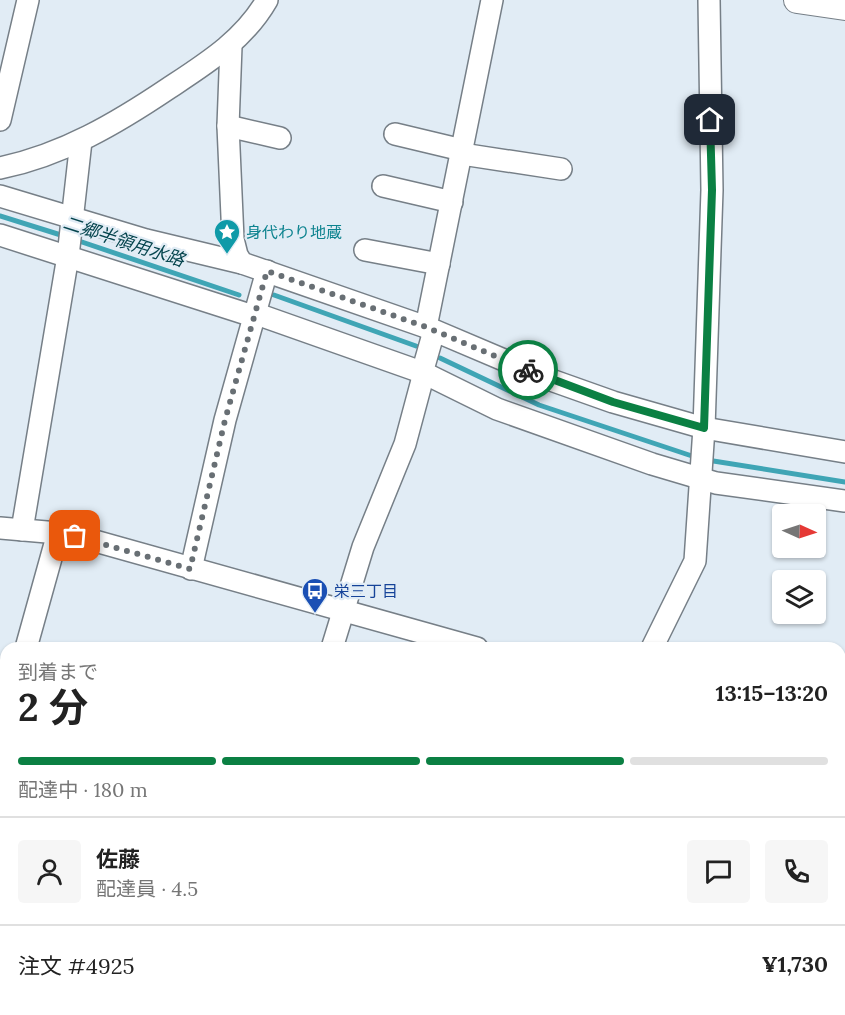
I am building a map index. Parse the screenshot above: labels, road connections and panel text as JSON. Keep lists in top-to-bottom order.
{
  "water": ["二郷半領用水路"],
  "places": {
    "place": ["身代わり地蔵"],
    "bus stop": ["栄三丁目"]
  },
  "north": "right",
  "page": {
    "heading": ["2 分", "到着まで", "13:15–13:20"],
    "panel": [
      "佐藤",
      "配達員 · 4.5",
      "注文 #4925",
      "¥1,730"
    ],
    "bar": "配達中 · 180 m"
  }
}
